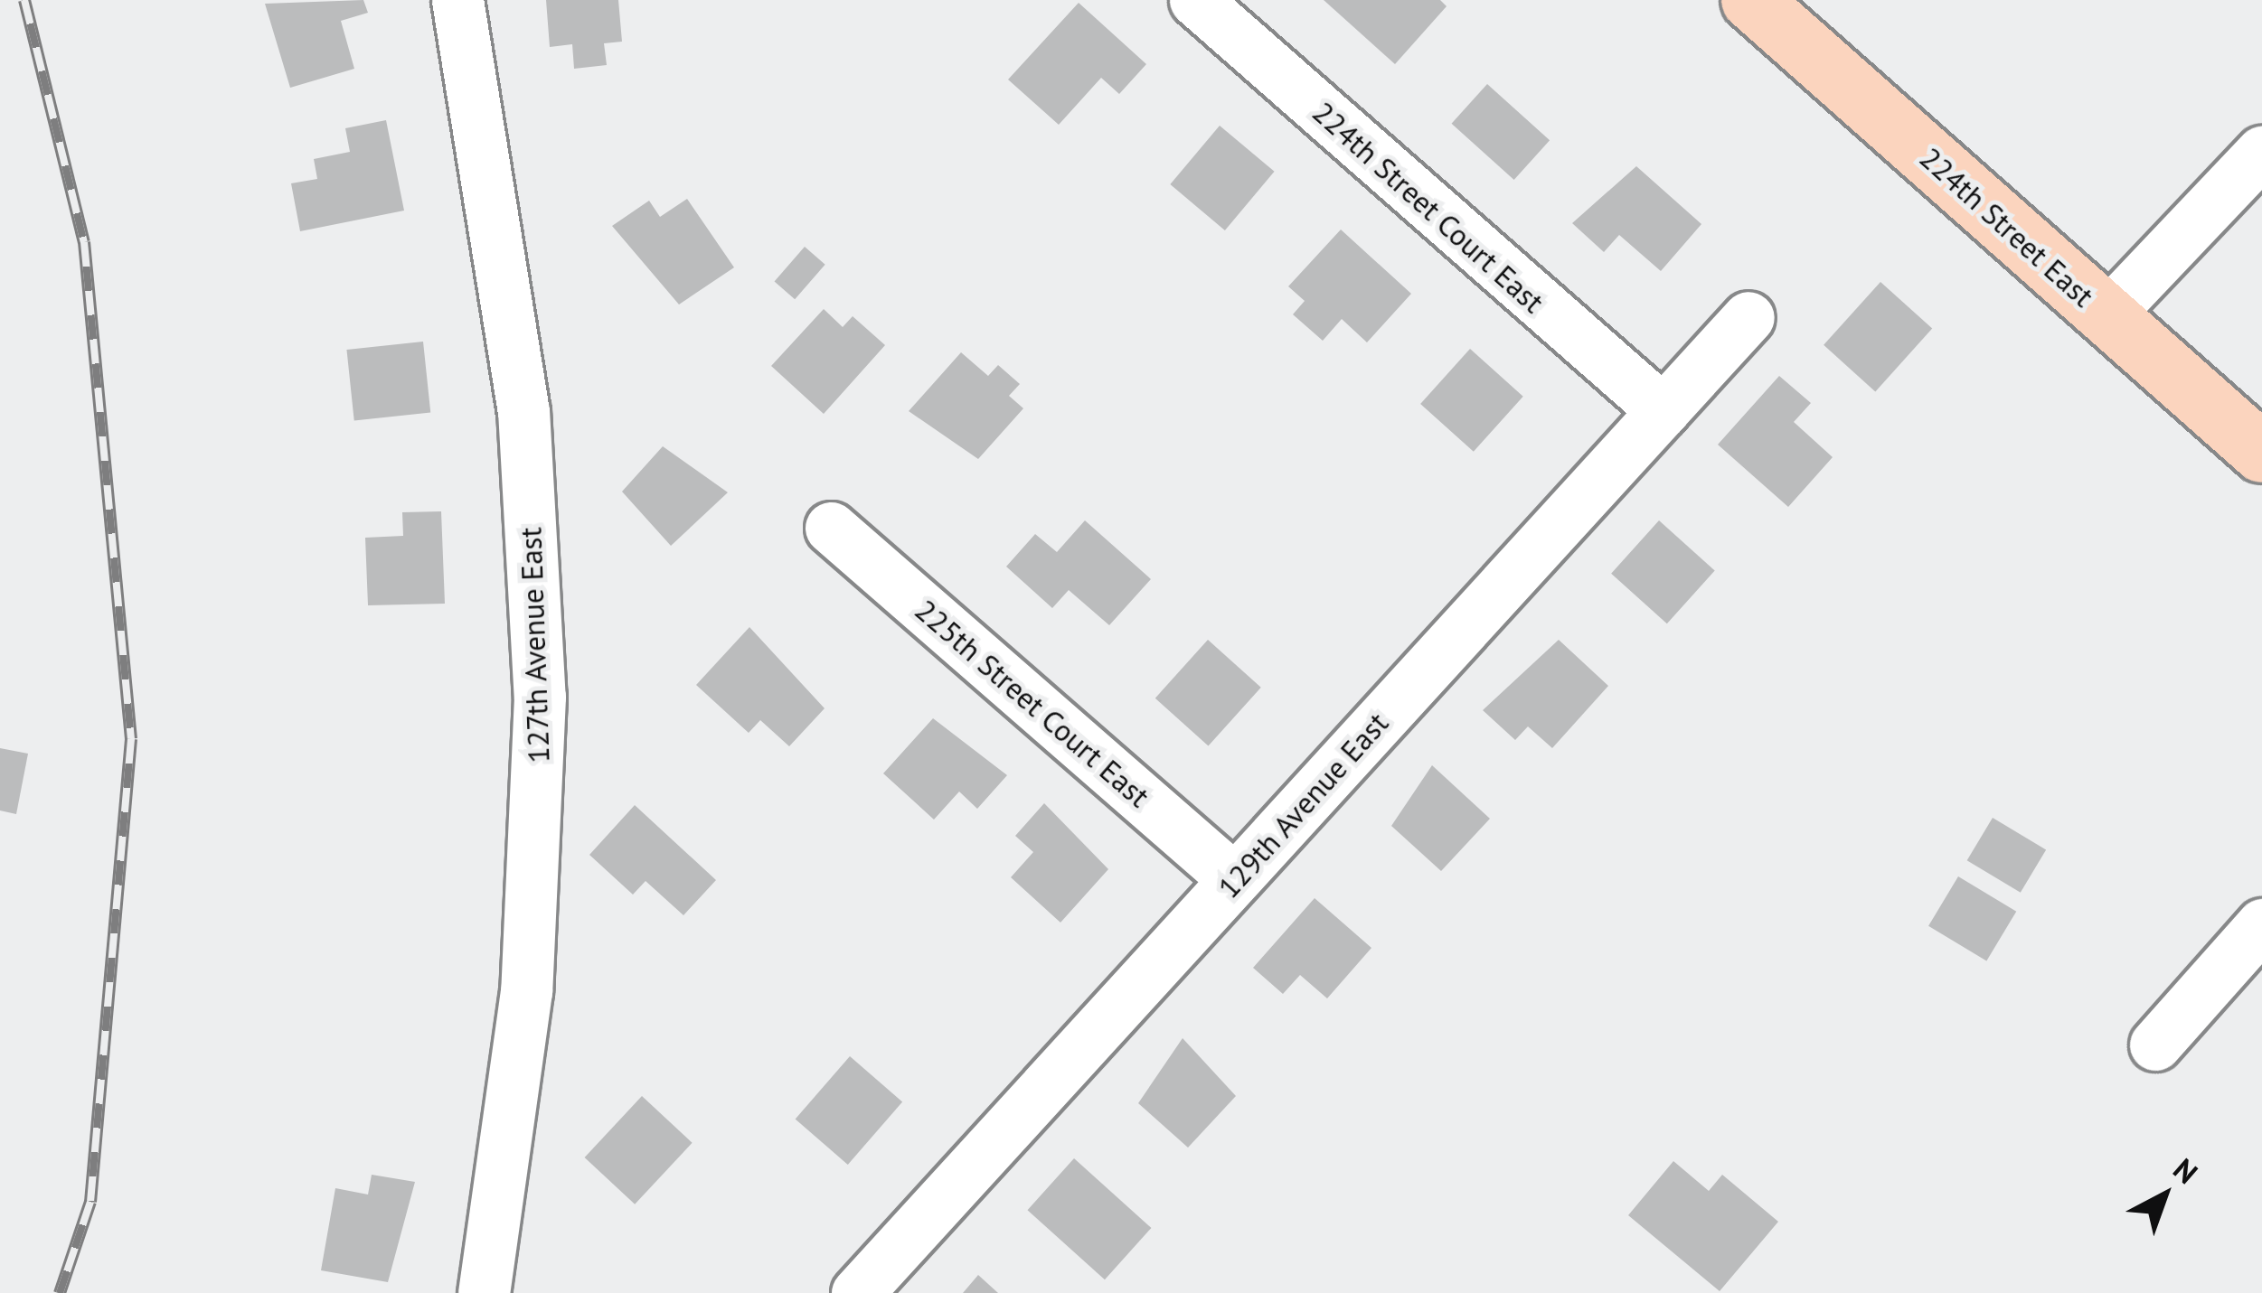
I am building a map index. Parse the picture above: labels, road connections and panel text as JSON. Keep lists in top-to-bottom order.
{
  "streets": {
    "main road": ["224th Street East"],
    "street": [
      "224th Street Court East",
      "127th Avenue East",
      "225th Street Court East",
      "129th Avenue East"
    ]
  },
  "crossings": [
    ["224th Street Court East", "129th Avenue East"],
    ["225th Street Court East", "129th Avenue East"]
  ],
  "north": "top right"
}
